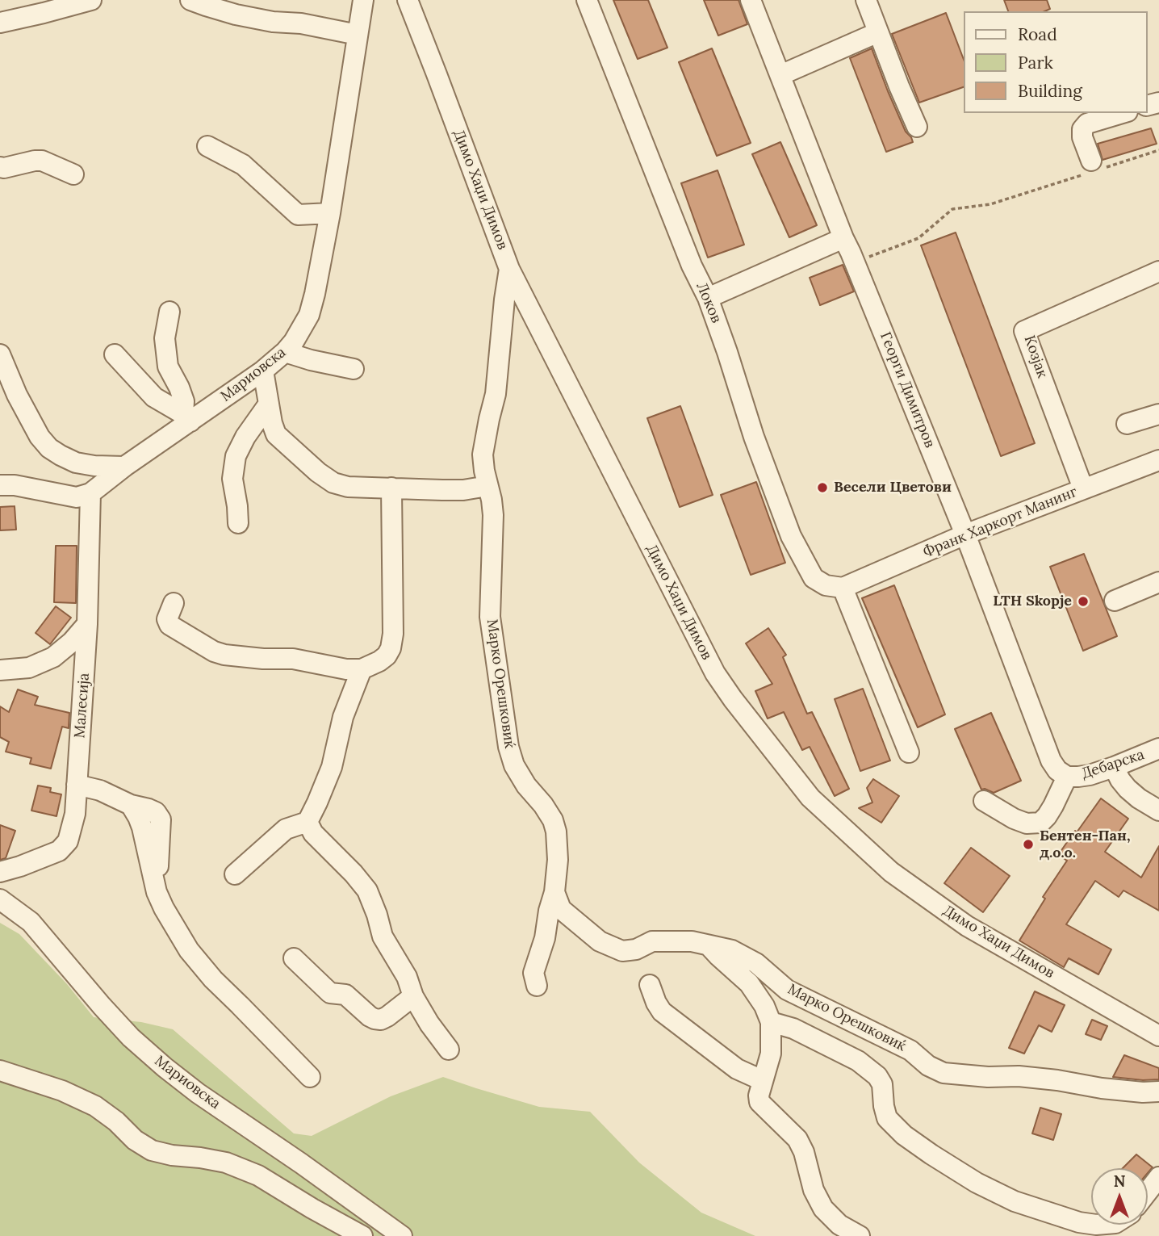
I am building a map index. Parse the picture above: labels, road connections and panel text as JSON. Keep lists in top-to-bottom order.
{
  "streets": {
    "street": [
      "Димо Хаџи Димов",
      "Локов",
      "Козјак",
      "Мариовска",
      "Георги Димитров",
      "Франк Харкорт Манинг",
      "Марко Орешковиќ",
      "Малесија",
      "Дебарска"
    ]
  },
  "crossings": [
    ["Димо Хаџи Димов", "Марко Орешковиќ"],
    ["Локов", "Франк Харкорт Манинг"],
    ["Козјак", "Франк Харкорт Манинг"],
    ["Мариовска", "Малесија"],
    ["Георги Димитров", "Франк Харкорт Манинг"],
    ["Георги Димитров", "Дебарска"]
  ],
  "places": ["Весели Цветови", "LTH Skopje", "Бентен-Пан, д.о.о."],
  "legend": ["Road", "Park", "Building"],
  "north": "top"
}
